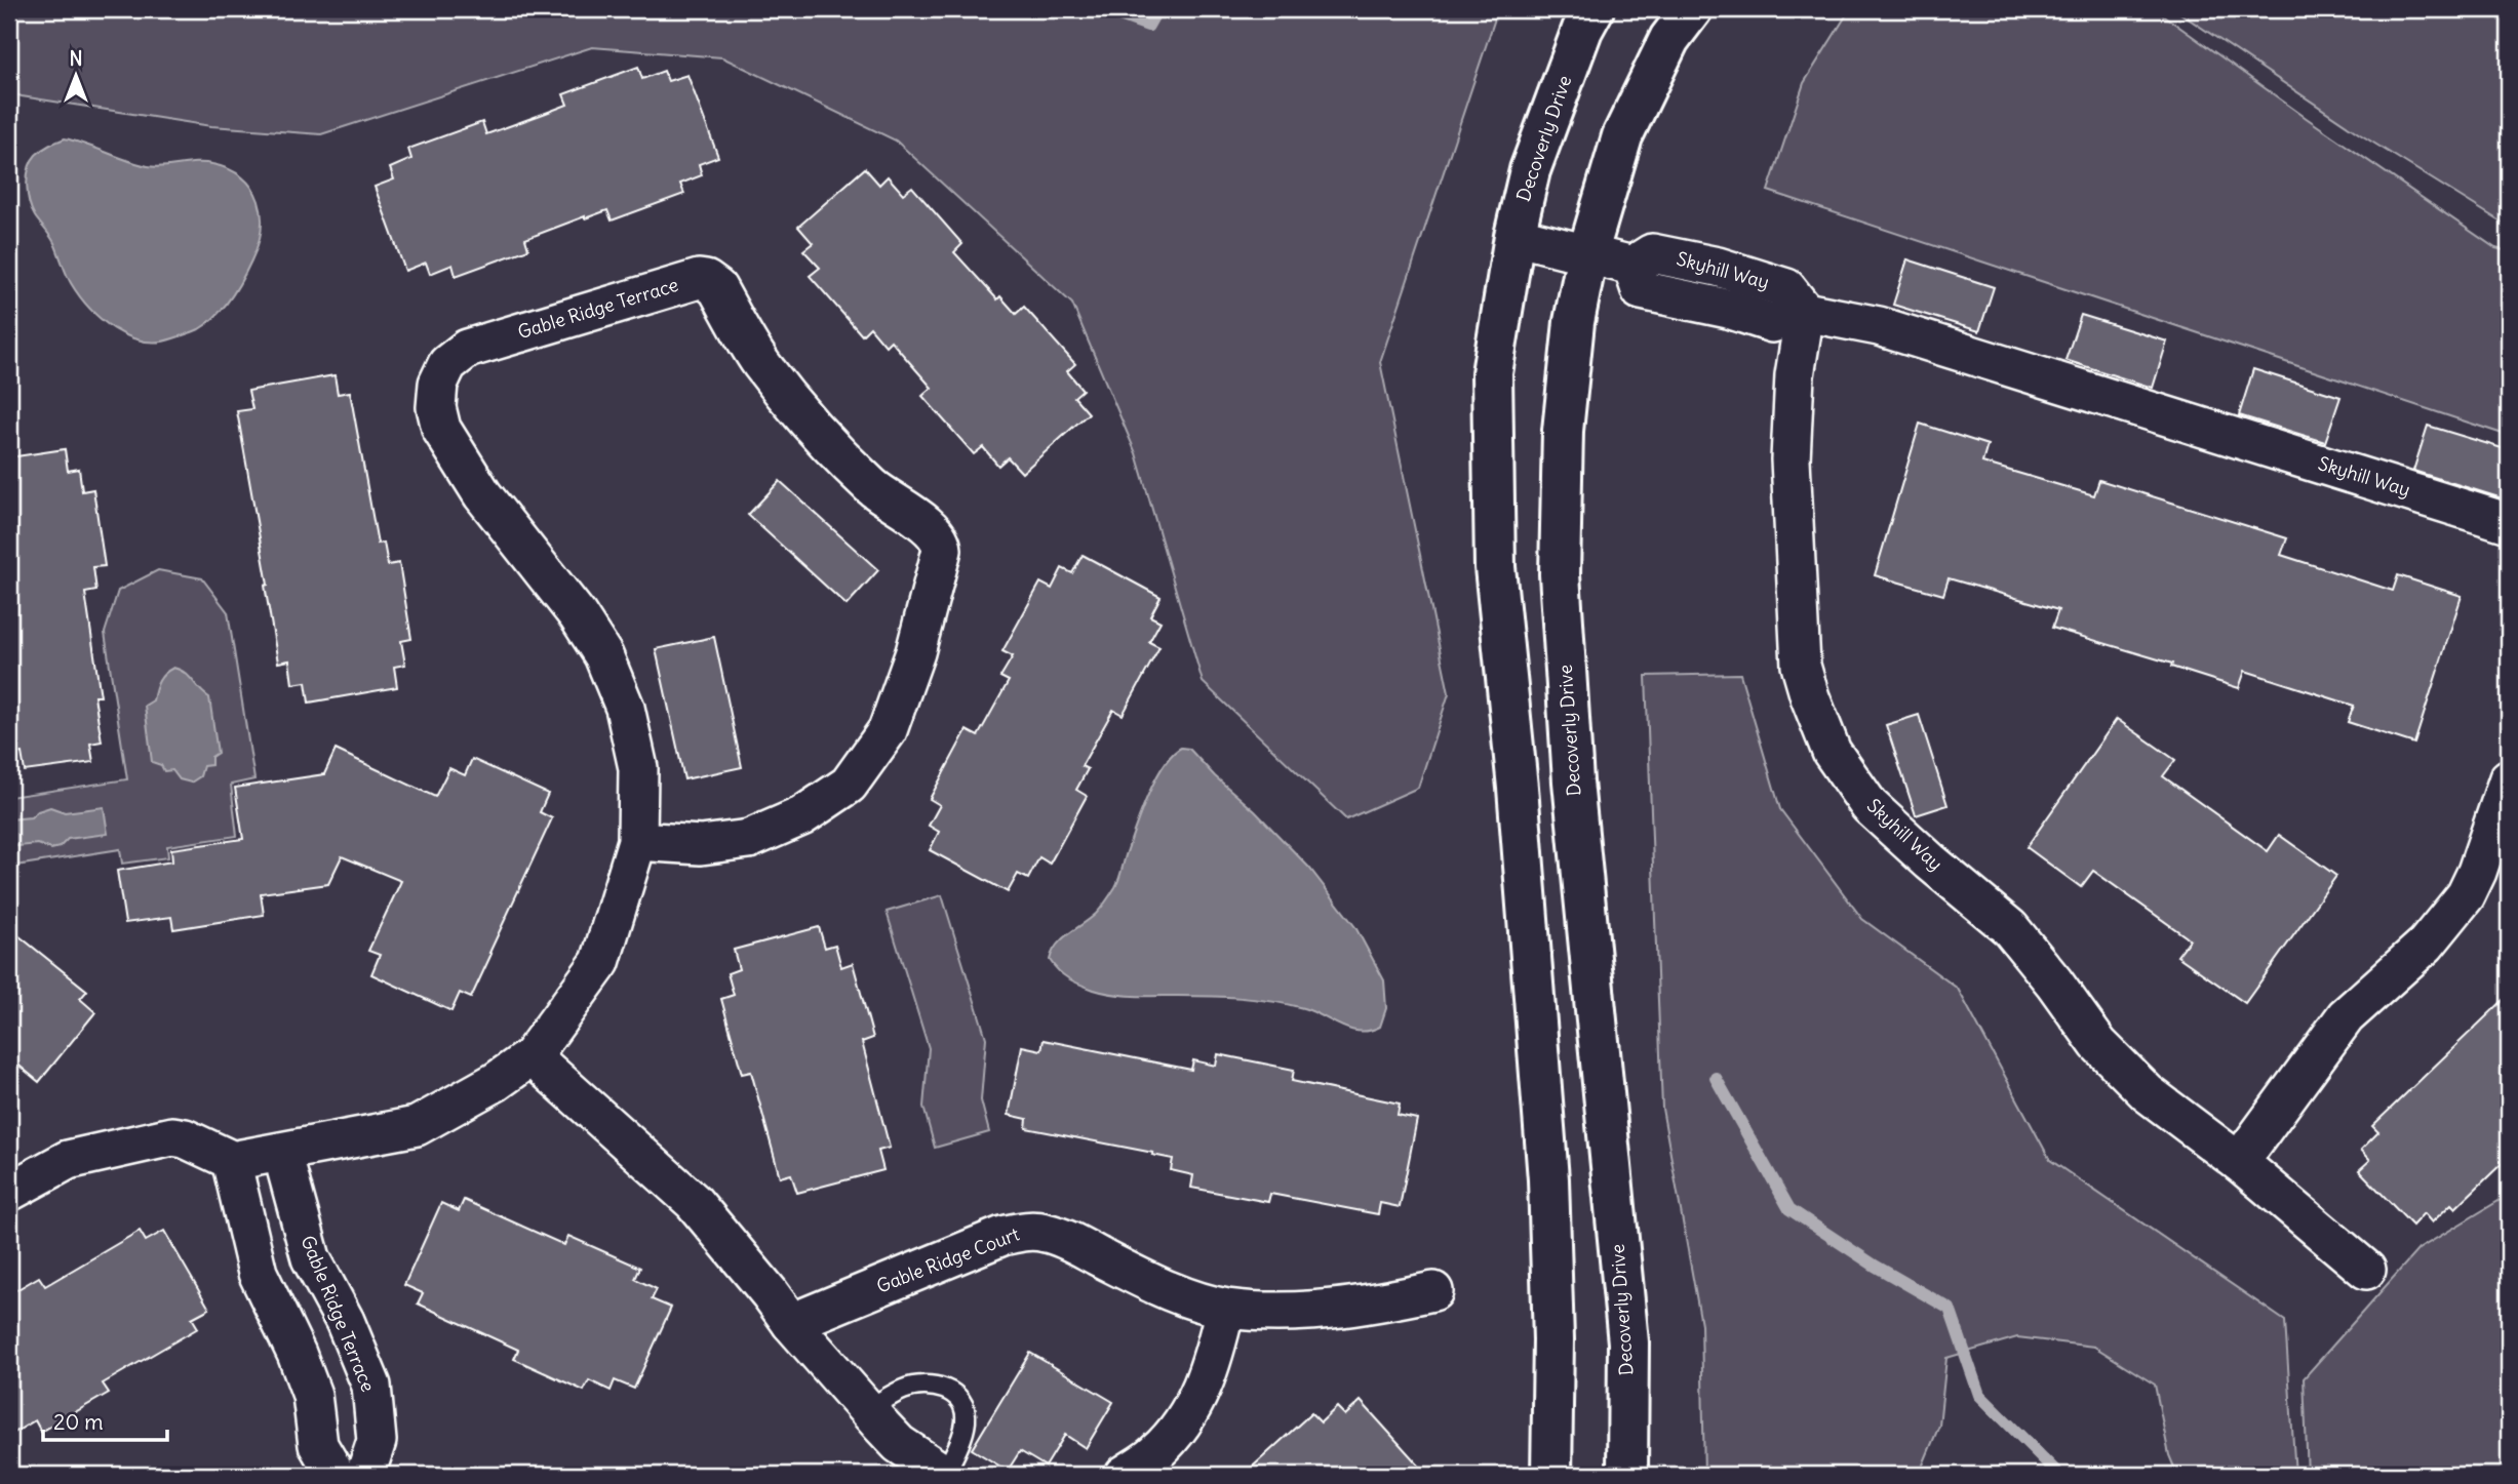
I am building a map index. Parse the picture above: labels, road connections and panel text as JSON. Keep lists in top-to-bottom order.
{
  "streets": {
    "street": [
      "Decoverly Drive",
      "Skyhill Way",
      "Gable Ridge Terrace",
      "Gable Ridge Court"
    ]
  },
  "crossings": [
    ["Decoverly Drive", "Skyhill Way"]
  ],
  "scale_bar": "20 m",
  "north": "top"
}
